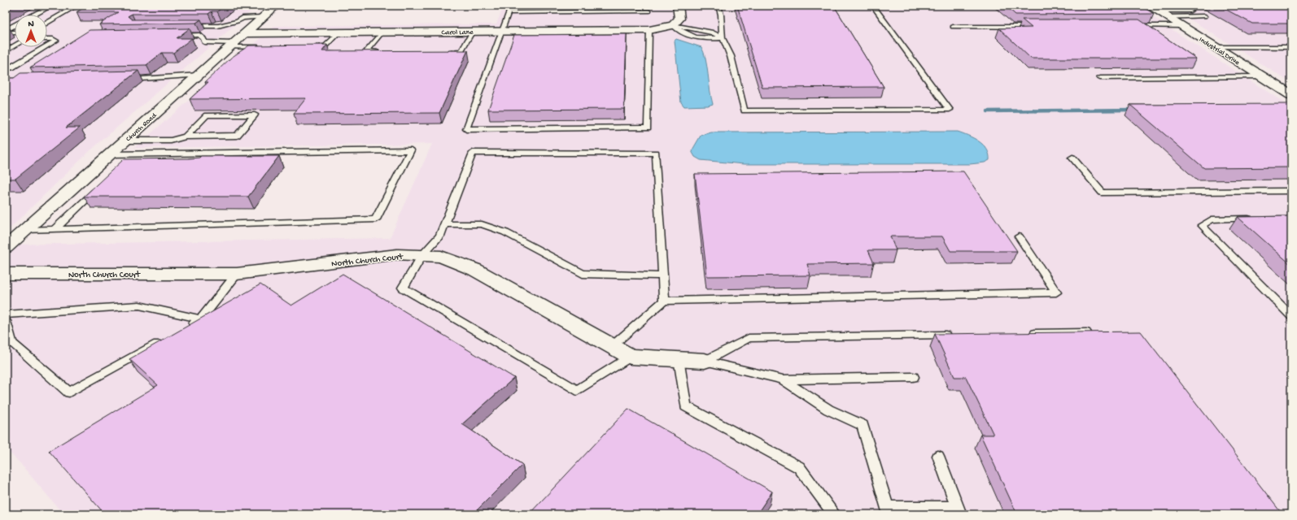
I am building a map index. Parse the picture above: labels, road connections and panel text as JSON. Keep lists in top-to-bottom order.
{
  "streets": {
    "street": [
      "Carol Lane",
      "Industrial Drive",
      "Church Road",
      "North Church Court"
    ]
  },
  "crossings": [
    ["Carol Lane", "Church Road"]
  ],
  "north": "top"
}
